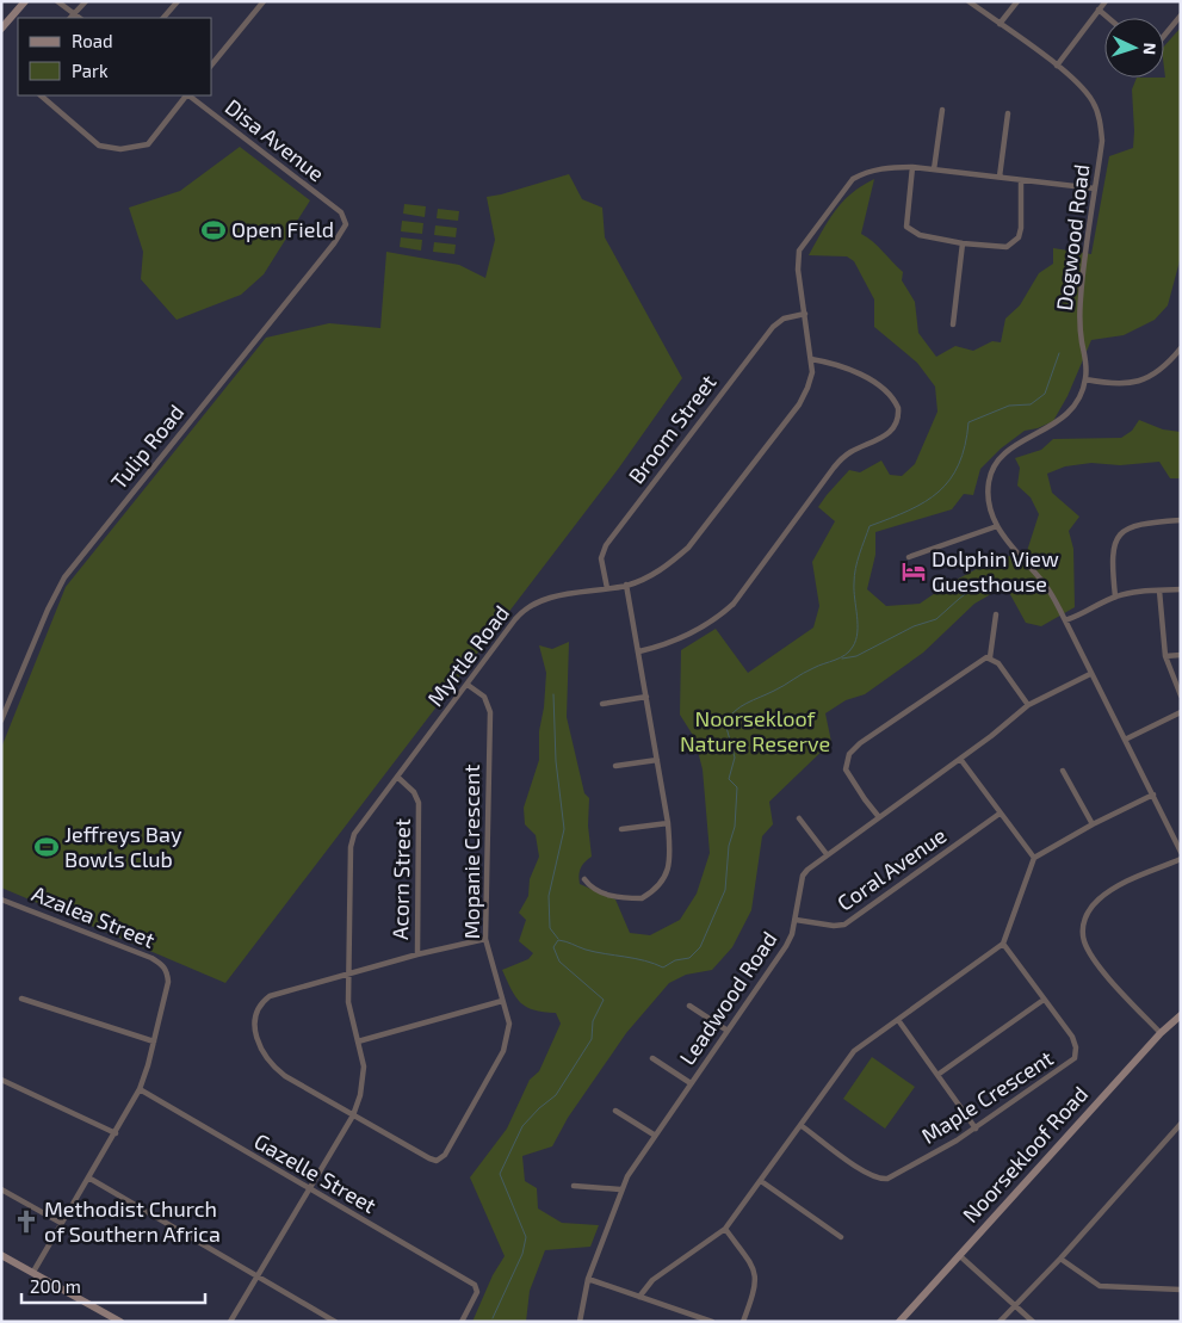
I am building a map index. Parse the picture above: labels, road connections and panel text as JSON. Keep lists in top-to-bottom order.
{
  "streets": {
    "street": [
      "Disa Avenue",
      "Dogwood Road",
      "Broom Street",
      "Tulip Road",
      "Myrtle Road",
      "Mopanie Crescent",
      "Coral Avenue",
      "Acorn Street",
      "Azalea Street",
      "Leadwood Road",
      "Maple Crescent",
      "Noorsekloof Road",
      "Gazelle Street"
    ]
  },
  "crossings": [
    ["Disa Avenue", "Tulip Road"],
    ["Dogwood Road", "Myrtle Road"],
    ["Dogwood Road", "Leadwood Road"],
    ["Broom Street", "Myrtle Road"],
    ["Myrtle Road", "Mopanie Crescent"],
    ["Myrtle Road", "Acorn Street"],
    ["Myrtle Road", "Gazelle Street"],
    ["Coral Avenue", "Leadwood Road"]
  ],
  "parks": ["Noorsekloof Nature Reserve"],
  "places": {
    "sports": ["Open Field", "Jeffreys Bay Bowls Club"],
    "hotel": ["Dolphin View Guesthouse"],
    "church": ["Methodist Church of Southern Africa"]
  },
  "legend": ["Road", "Park"],
  "scale_bar": "200 m",
  "north": "right"
}
